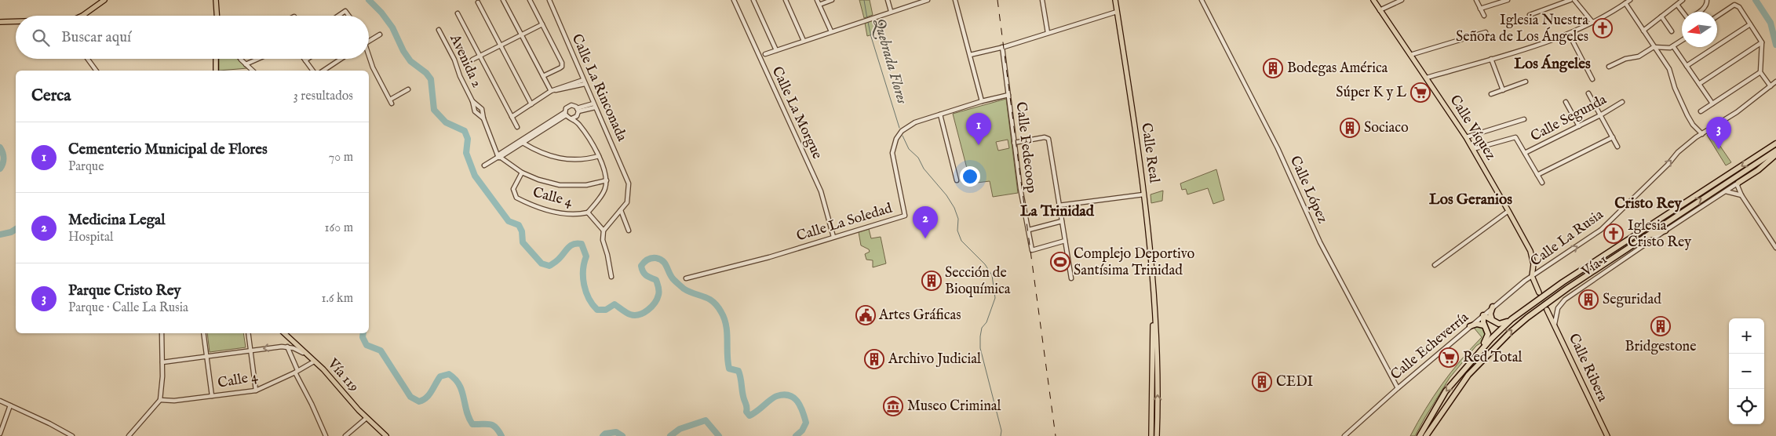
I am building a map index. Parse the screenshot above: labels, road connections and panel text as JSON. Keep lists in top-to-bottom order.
{
  "streets": {
    "main road": [
      "Calle Víquez",
      "Calle Real",
      "Calle Ribera",
      "Vía 119"
    ],
    "street": [
      "Avenida 2",
      "Calle La Rinconada",
      "Calle La Morgue",
      "Calle Segunda",
      "Calle Fedecoop",
      "Calle López",
      "Calle 4",
      "Calle La Soledad",
      "Calle La Rusia",
      "Vía 1",
      "Calle Echeverría"
    ]
  },
  "crossings": [
    ["Calle La Morgue", "Calle La Soledad"],
    ["Calle Víquez", "Calle La Rusia"],
    ["Calle Víquez", "Calle Echeverría"],
    ["Calle Fedecoop", "Calle La Soledad"],
    ["Calle López", "Calle Echeverría"],
    ["Calle 4", "Vía 119"],
    ["Calle La Rusia", "Calle Echeverría"],
    ["Vía 1", "Calle Ribera"]
  ],
  "one_way": ["Calle La Rusia"],
  "districts": [
    "Los Ángeles",
    "Los Geranios",
    "Cristo Rey",
    "La Trinidad"
  ],
  "water": ["Quebrada Flores"],
  "places": {
    "church": ["Iglesia Nuestra Señora de Los Ángeles", "Iglesia Cristo Rey"],
    "building": [
      "Bodegas América",
      "Sociaco",
      "Sección de Bioquímica",
      "Seguridad",
      "Bridgestone",
      "Archivo Judicial",
      "CEDI"
    ],
    "supermarket": ["Súper K y L", "Red Total"],
    "sports": ["Complejo Deportivo Santísima Trinidad"],
    "public building": ["Artes Gráficas"],
    "museum": ["Museo Criminal"]
  },
  "north": "left",
  "page": {
    "search": "Buscar aquí",
    "heading": ["Cerca", "3 resultados"],
    "pins": ["1", "3", "2"],
    "list": [
      {
        "mark": "1",
        "name": "Cementerio Municipal de Flores",
        "note": "Parque",
        "value": "70 m"
      },
      {
        "mark": "2",
        "name": "Medicina Legal",
        "note": "Hospital",
        "value": "160 m"
      },
      {
        "mark": "3",
        "name": "Parque Cristo Rey",
        "note": "Parque · Calle La Rusia",
        "value": "1.6 km"
      }
    ],
    "map_buttons": ["+", "−"]
  }
}
